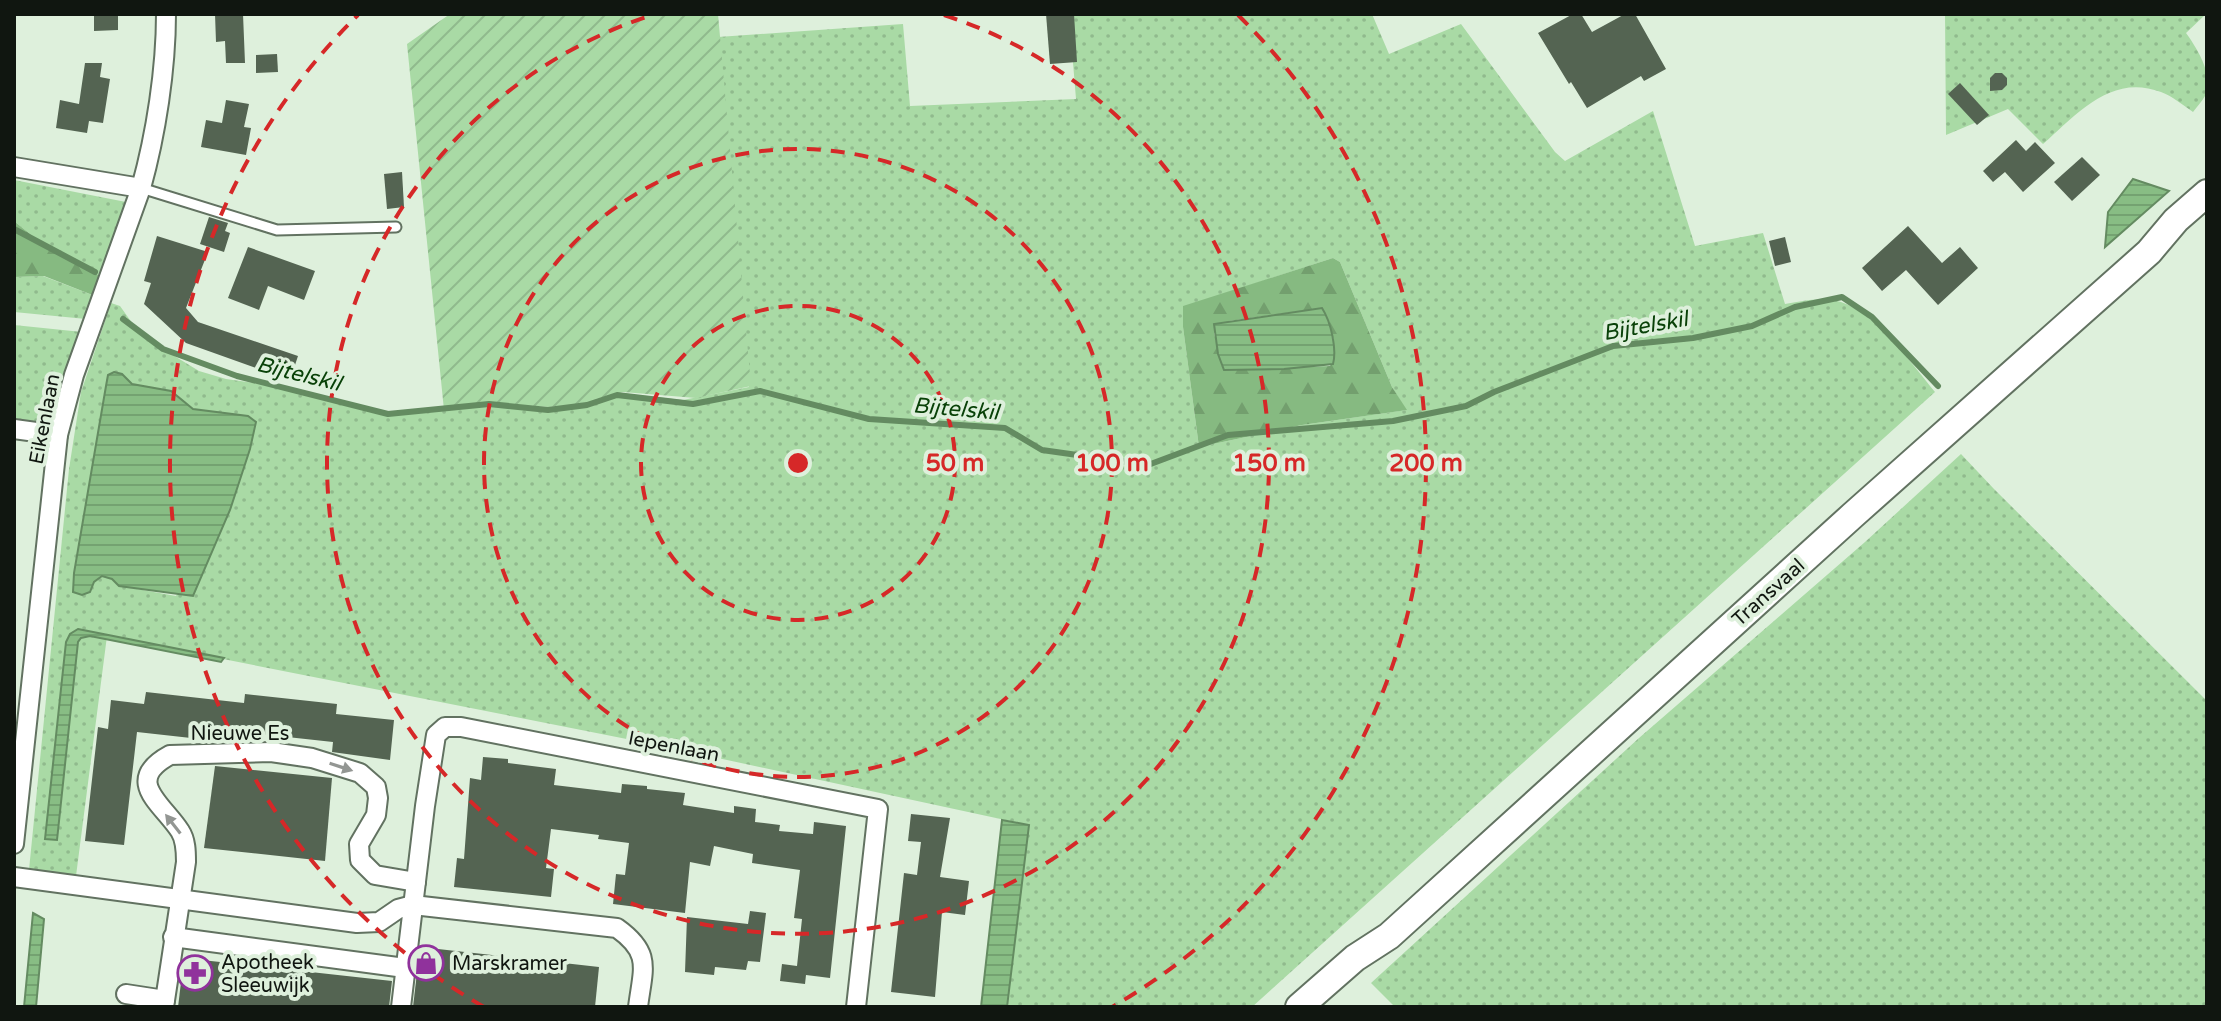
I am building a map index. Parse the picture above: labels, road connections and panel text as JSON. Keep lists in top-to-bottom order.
{
  "streets": {
    "street": [
      "Eikenlaan",
      "Transvaal",
      "Nieuwe Es",
      "Iepenlaan"
    ]
  },
  "crossings": [
    ["Nieuwe Es", "Iepenlaan"]
  ],
  "water": ["Bijtelskil"],
  "places": {
    "shop": ["Marskramer"],
    "pharmacy": ["Apotheek Sleeuwijk"]
  },
  "rings": [
    "50 m",
    "100 m",
    "150 m",
    "200 m"
  ]
}
